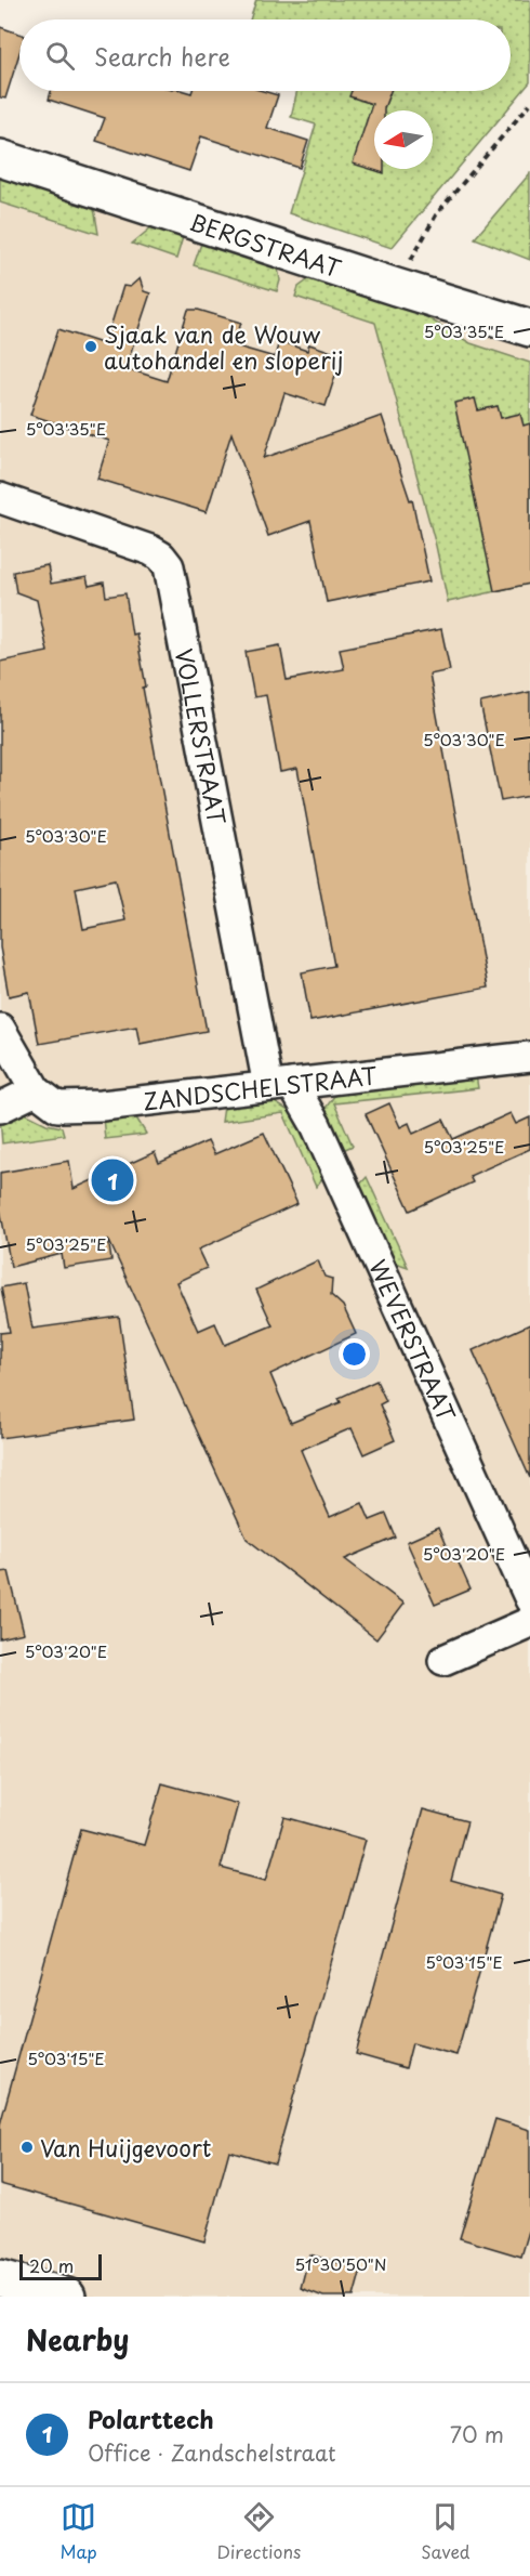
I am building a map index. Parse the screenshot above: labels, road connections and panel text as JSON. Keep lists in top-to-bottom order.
{
  "streets": {
    "street": [
      "BERGSTRAAT",
      "VOLLERSTRAAT",
      "ZANDSCHELSTRAAT",
      "WEVERSTRAAT"
    ]
  },
  "crossings": [
    ["VOLLERSTRAAT", "ZANDSCHELSTRAAT"],
    ["VOLLERSTRAAT", "WEVERSTRAAT"],
    ["ZANDSCHELSTRAAT", "WEVERSTRAAT"]
  ],
  "places": ["Sjaak van de Wouw autohandel en sloperij", "Van Huijgevoort"],
  "scale_bar": "20 m",
  "north": "left",
  "page": {
    "search": "Search here",
    "pins": "1",
    "scale": "20 m",
    "heading": "Nearby",
    "list": [
      {
        "mark": "1",
        "name": "Polarttech",
        "note": "Office · Zandschelstraat",
        "value": "70 m"
      }
    ],
    "nav": ["Map", "Directions", "Saved"]
  },
  "coordinates": [
    "5°03'35\"E",
    "5°03'30\"E",
    "5°03'25\"E",
    "5°03'20\"E",
    "5°03'15\"E",
    "51°30'50\"N"
  ]
}
